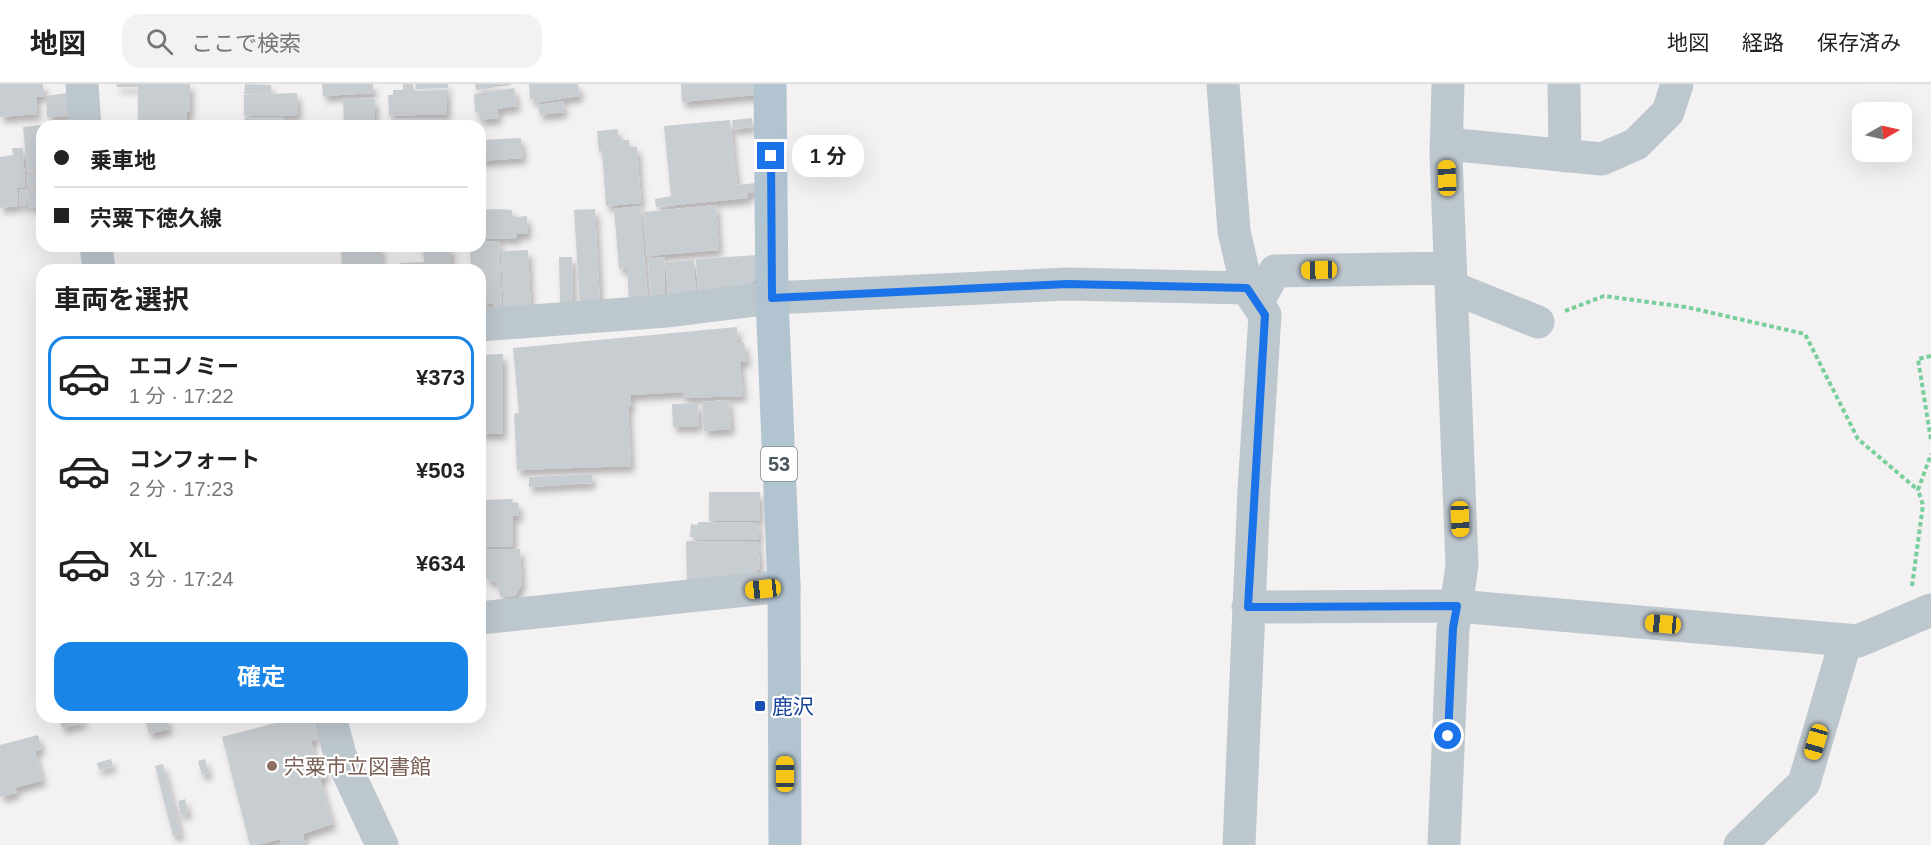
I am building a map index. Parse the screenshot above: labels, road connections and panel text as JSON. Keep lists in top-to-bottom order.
{
  "streets": {
    "main road": ["53"]
  },
  "places": {
    "transit": ["鹿沢"],
    "other": ["宍粟市立図書館"]
  },
  "north": "right",
  "page": {
    "header": "地図",
    "search": "ここで検索",
    "nav": ["地図", "経路", "保存済み"],
    "banner": ["乗車地", "宍粟下徳久線"],
    "bubble": "1 分",
    "heading": "車両を選択",
    "list": [
      {
        "name": "エコノミー",
        "note": "1 分 · 17:22",
        "value": "¥373"
      },
      {
        "name": "コンフォート",
        "note": "2 分 · 17:23",
        "value": "¥503"
      },
      {
        "name": "XL",
        "note": "3 分 · 17:24",
        "value": "¥634"
      }
    ],
    "buttons": "確定"
  }
}
